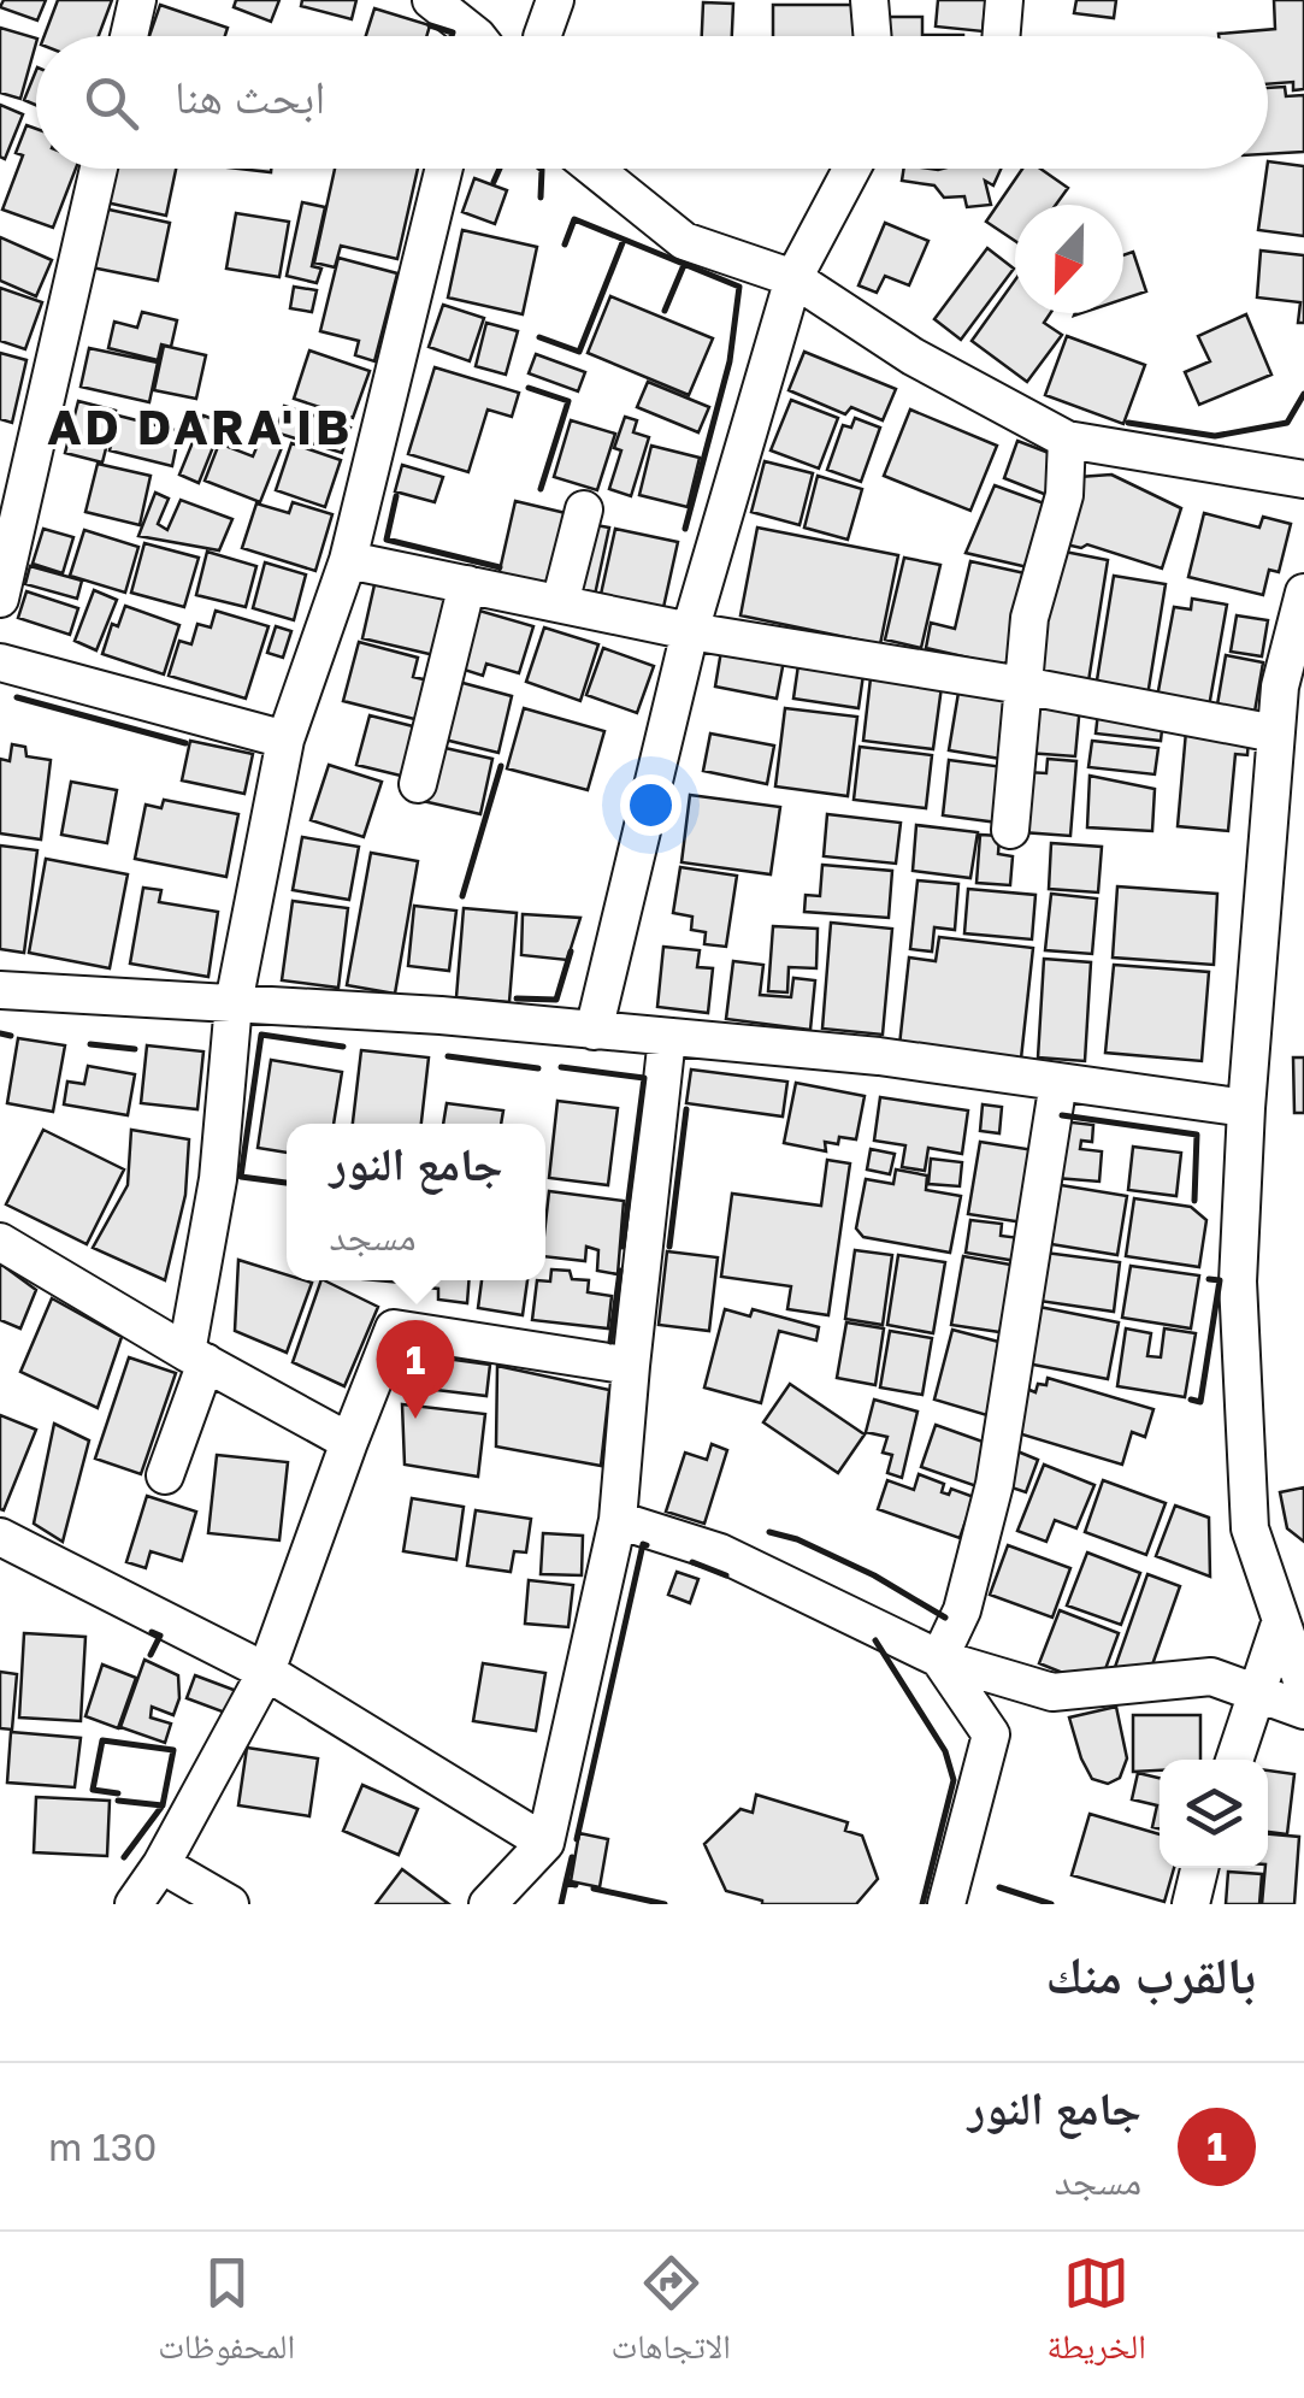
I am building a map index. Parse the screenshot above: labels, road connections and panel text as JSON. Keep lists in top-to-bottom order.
{
  "districts": ["AD DARA'IB"],
  "north": "bottom",
  "page": {
    "search": "ابحث هنا",
    "popup": ["جامع النور", "مسجد"],
    "pins": "1",
    "heading": "بالقرب منك",
    "list": [
      {
        "mark": "1",
        "name": "جامع النور",
        "note": "مسجد",
        "value": "130 m"
      }
    ],
    "nav": ["الخريطة", "الاتجاهات", "المحفوظات"]
  }
}
